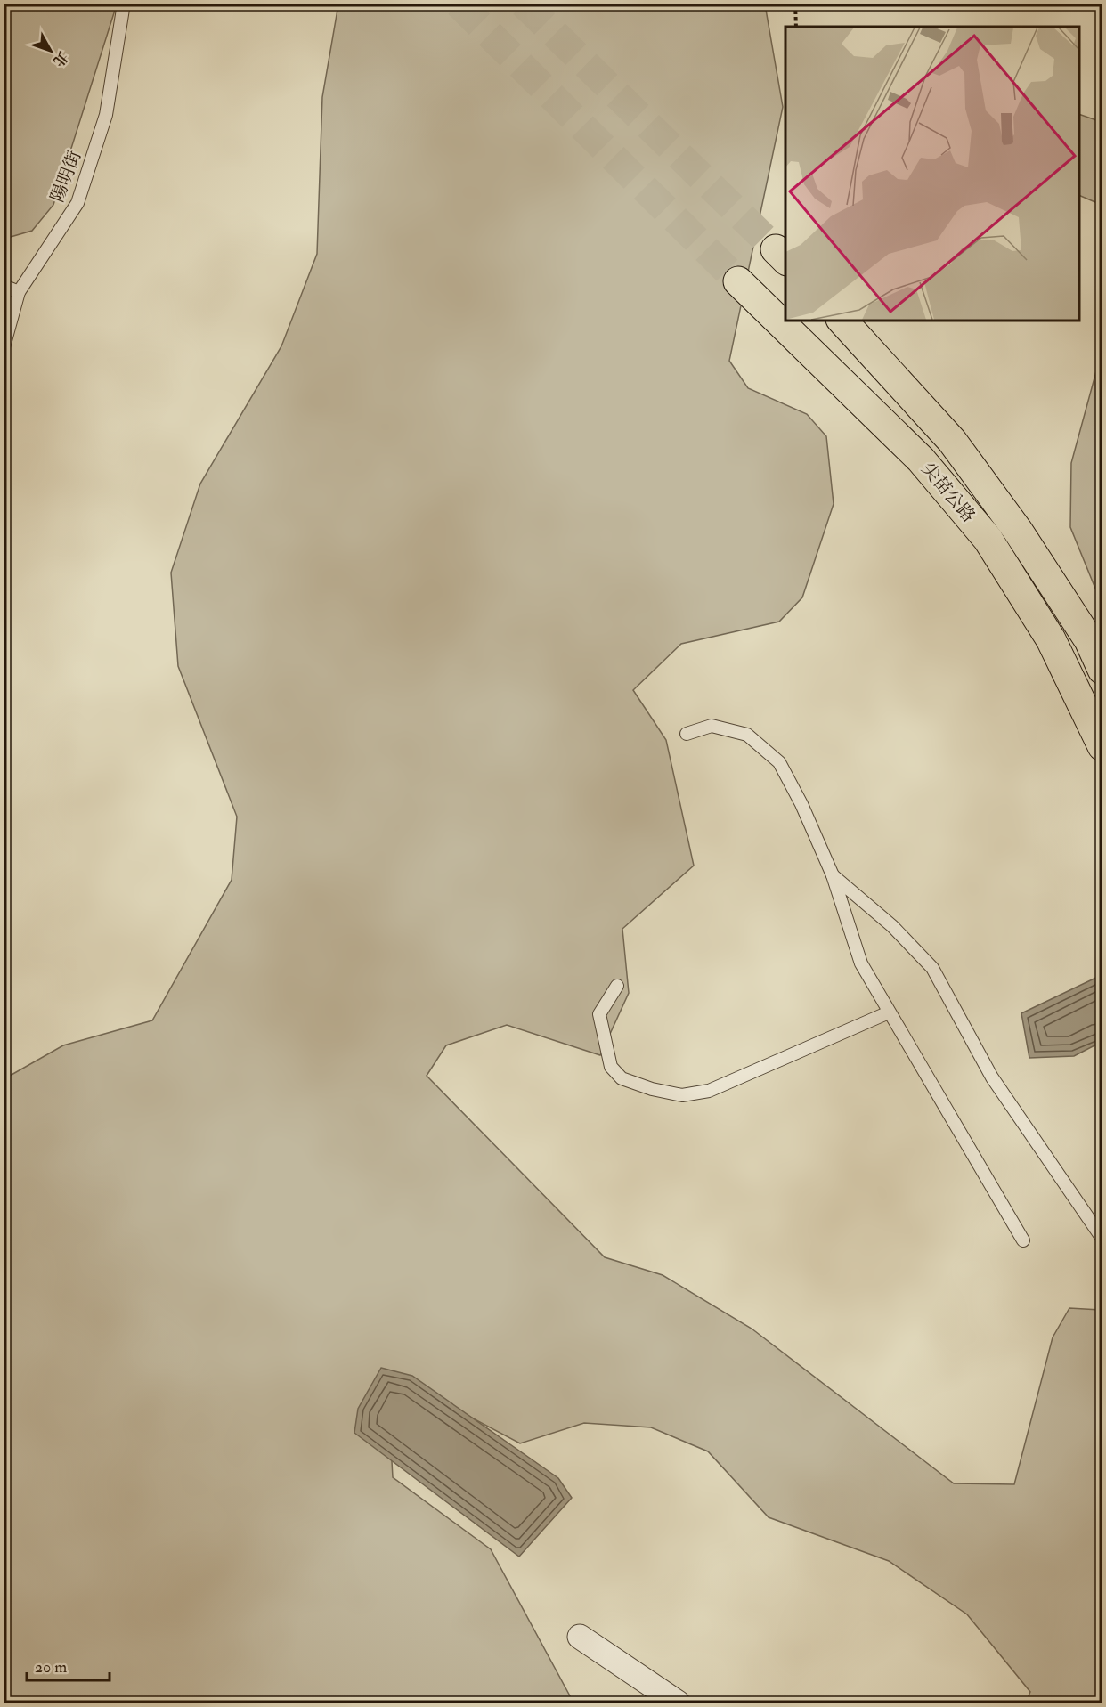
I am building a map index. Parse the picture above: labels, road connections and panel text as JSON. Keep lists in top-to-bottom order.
{
  "streets": {
    "main road": ["尖苗公路"],
    "lane": ["陽明街"]
  },
  "scale_bar": "20 m",
  "north": "bottom right"
}
